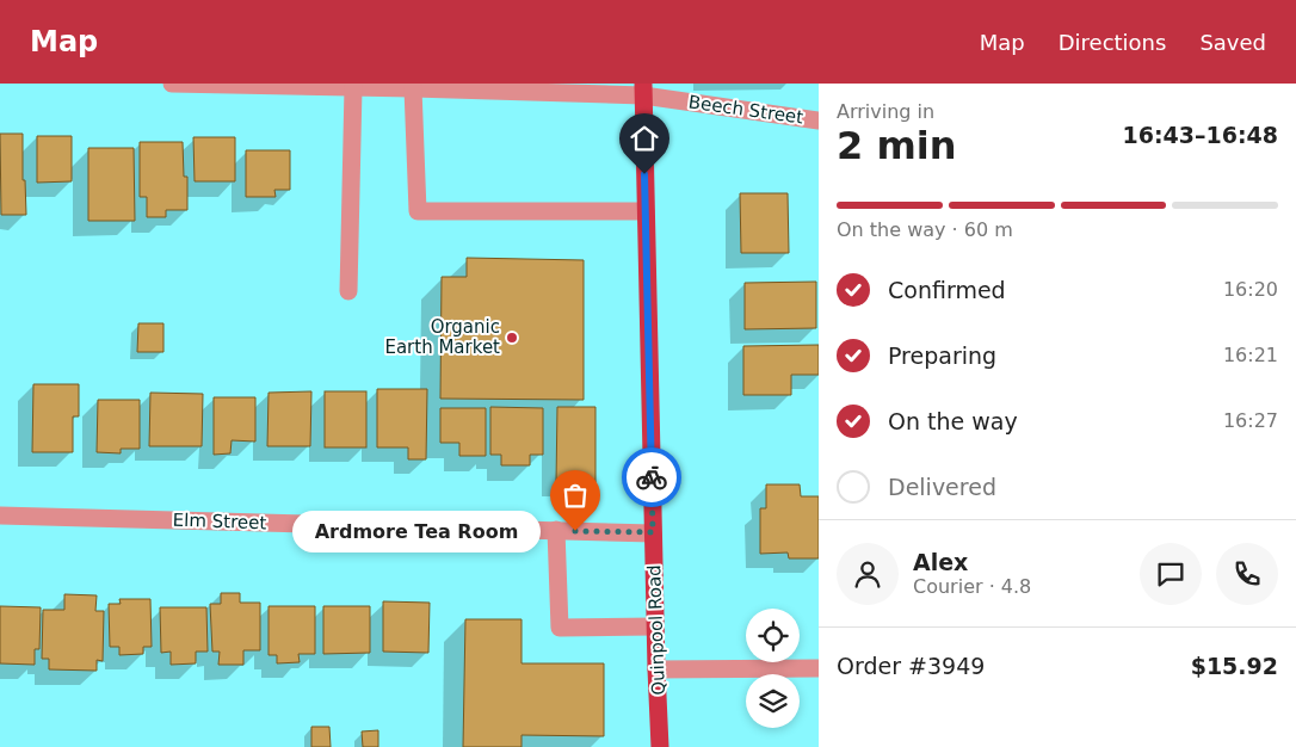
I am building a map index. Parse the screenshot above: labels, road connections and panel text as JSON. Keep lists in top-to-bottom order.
{
  "streets": {
    "main road": ["Quinpool Road"],
    "street": ["Beech Street", "Elm Street"]
  },
  "crossings": [
    ["Beech Street", "Quinpool Road"],
    ["Elm Street", "Quinpool Road"]
  ],
  "places": ["Organic Earth Market", "Ardmore Tea Room"],
  "page": {
    "header": "Map",
    "nav": ["Map", "Directions", "Saved"],
    "heading": ["2 min", "Arriving in", "16:43–16:48"],
    "panel": [
      "Alex",
      "Courier · 4.8",
      "Order #3949",
      "$15.92"
    ],
    "bar": "On the way · 60 m",
    "list": [
      ["Confirmed", "16:20"],
      ["Preparing", "16:21"],
      ["On the way", "16:27"],
      "Delivered"
    ],
    "bubble": "Ardmore Tea Room"
  }
}
